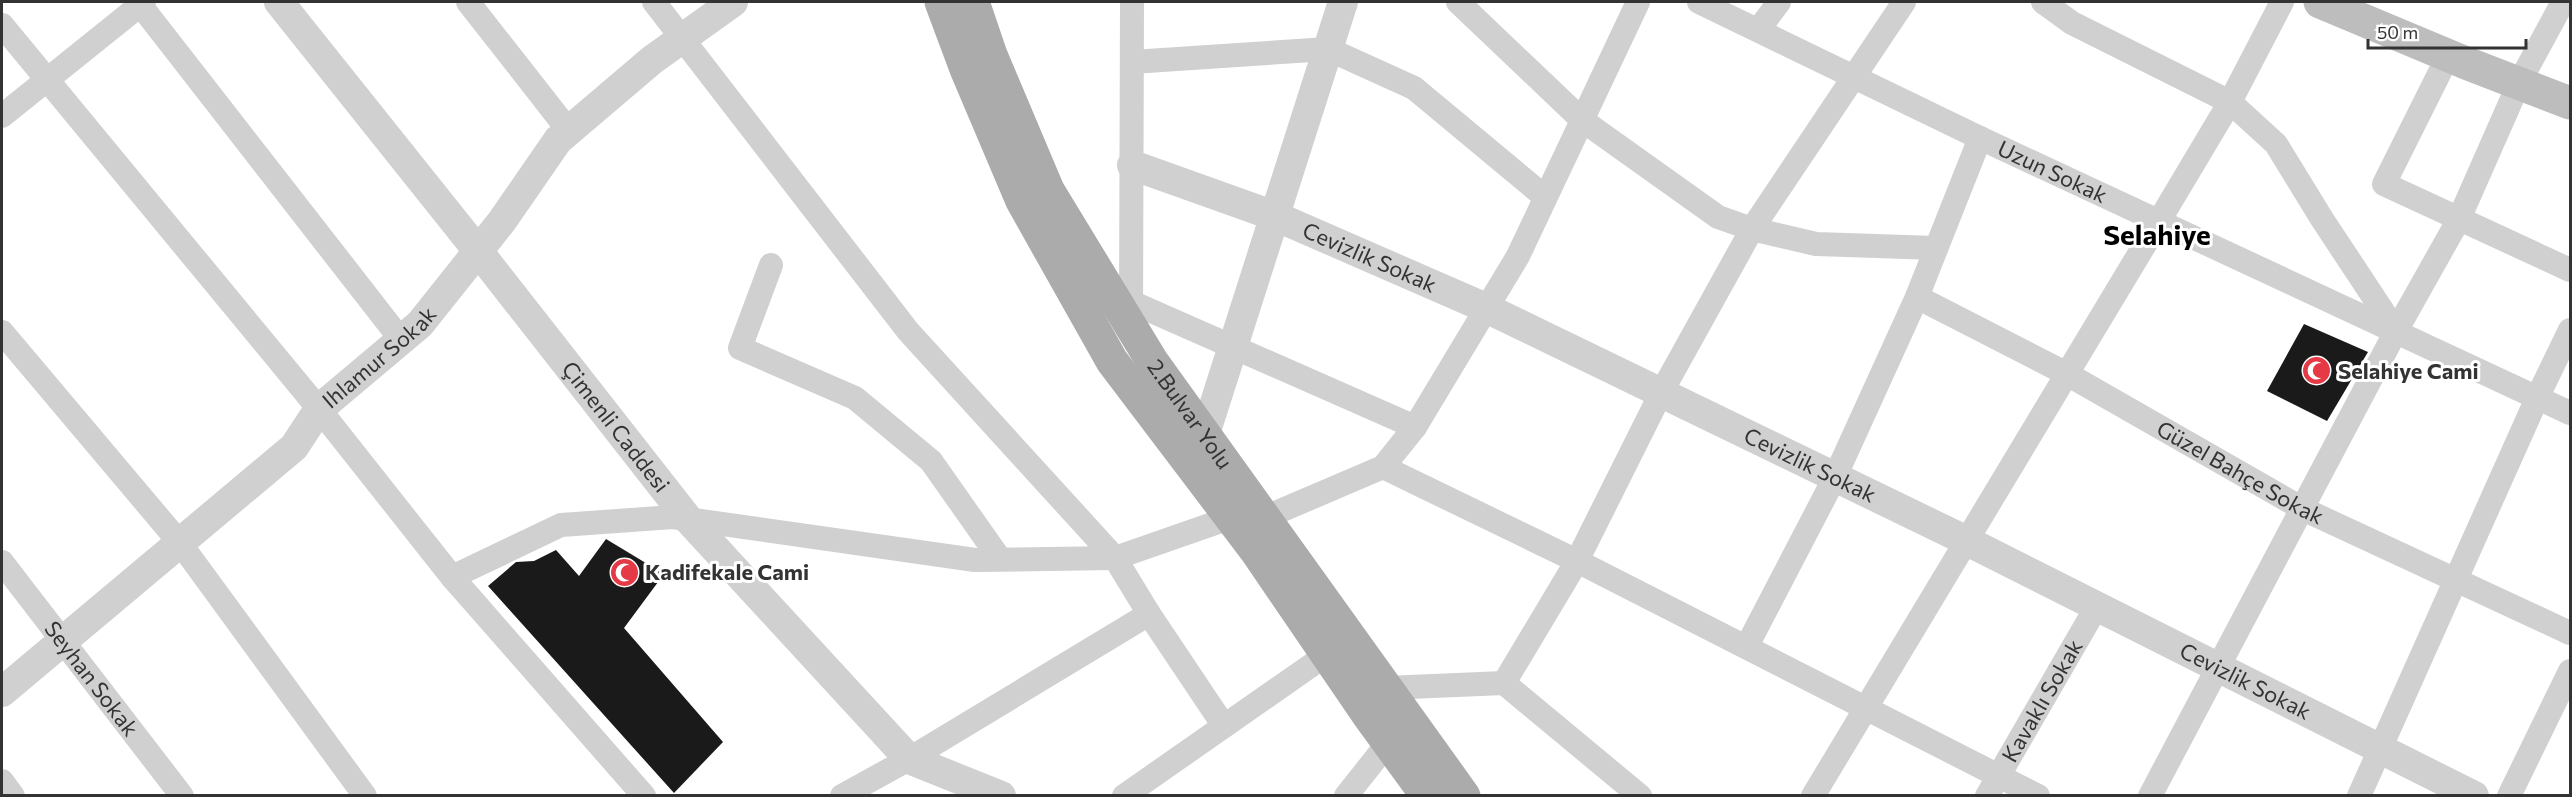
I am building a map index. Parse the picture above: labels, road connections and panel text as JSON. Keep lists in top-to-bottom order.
{
  "streets": {
    "main road": ["2.Bulvar Yolu"],
    "street": [
      "Uzun Sokak",
      "Cevizlik Sokak",
      "Ihlamur Sokak",
      "Çimenli Caddesi",
      "Güzel Bahçe Sokak",
      "Seyhan Sokak",
      "Kavaklı Sokak"
    ]
  },
  "crossings": [
    ["Cevizlik Sokak", "Kavaklı Sokak"],
    ["Ihlamur Sokak", "Çimenli Caddesi"],
    ["Ihlamur Sokak", "Seyhan Sokak"]
  ],
  "districts": ["Selahiye"],
  "places": {
    "mosque": ["Selahiye Cami", "Kadifekale Cami"]
  },
  "scale_bar": "50 m"
}
